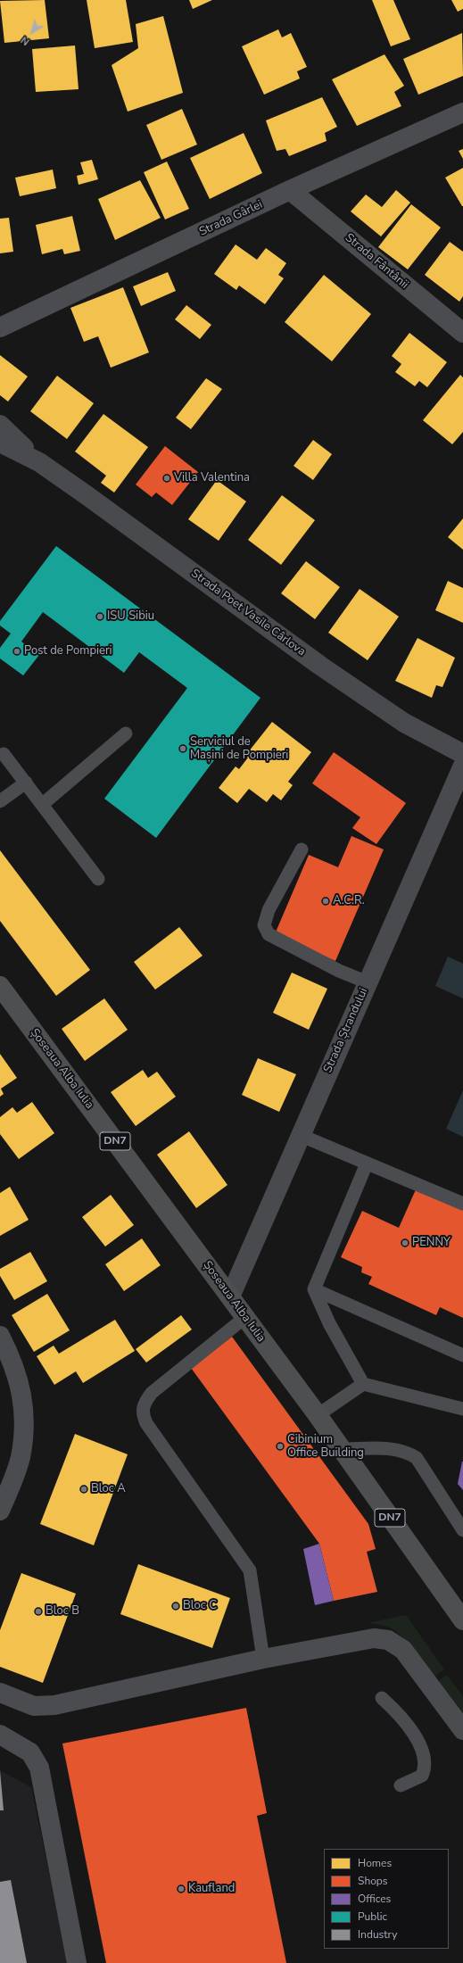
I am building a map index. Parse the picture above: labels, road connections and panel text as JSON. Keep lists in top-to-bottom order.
{
  "streets": {
    "main road": ["Șoseaua Alba Iulia", "DN7"],
    "street": [
      "Strada Gârlei",
      "Strada Fântânii",
      "Strada Poet Vasile Cârlova",
      "Strada Ștrandului"
    ]
  },
  "crossings": [
    ["Strada Gârlei", "Strada Fântânii"],
    ["Strada Ștrandului", "Șoseaua Alba Iulia"]
  ],
  "places": [
    "Villa Valentina",
    "ISU Sibiu",
    "Post de Pompieri",
    "Serviciul de Mașini de Pompieri",
    "A.C.R.",
    "PENNY",
    "Cibinium Office Building",
    "Bloc A",
    "Bloc C",
    "Bloc B",
    "Kaufland"
  ],
  "legend": [
    "Homes",
    "Shops",
    "Offices",
    "Public",
    "Industry"
  ],
  "north": "bottom left"
}
